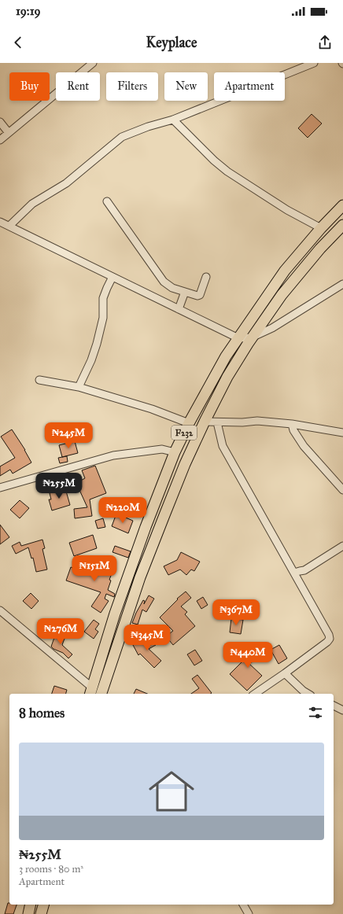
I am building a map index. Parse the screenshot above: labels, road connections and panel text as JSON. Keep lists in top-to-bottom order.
{
  "streets": {
    "highway": ["F232"]
  },
  "page": {
    "status": "19:19",
    "header": "Keyplace",
    "chip": [
      "Buy",
      "Rent",
      "Filters",
      "New",
      "Apartment"
    ],
    "price": [
      "₦245M",
      "₦255M",
      "₦220M",
      "₦151M",
      "₦367M",
      "₦276M",
      "₦345M",
      "₦440M"
    ],
    "heading": "8 homes",
    "list": [
      {
        "name": "₦255M",
        "note": "3 rooms · 80 m² · Apartment"
      }
    ]
  }
}
